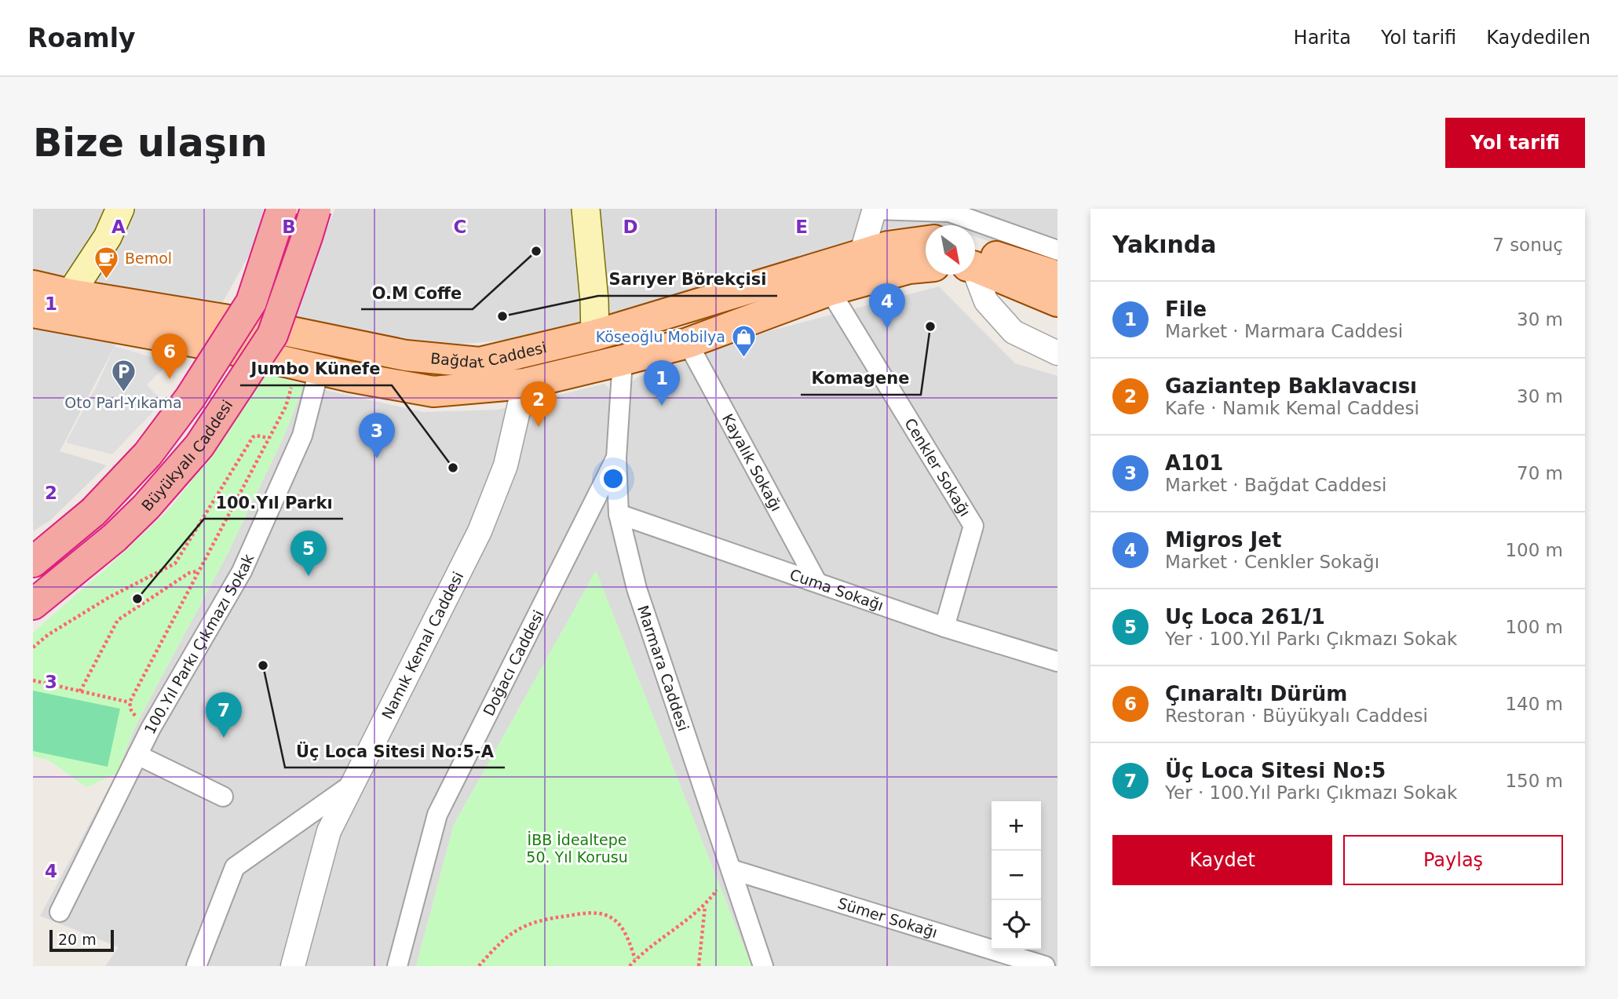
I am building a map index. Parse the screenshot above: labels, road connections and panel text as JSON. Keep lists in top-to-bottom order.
{
  "streets": {
    "highway": ["Büyükyalı Caddesi"],
    "main road": ["Bağdat Caddesi"],
    "street": [
      "Kayalık Sokağı",
      "Cenkler Sokağı",
      "Cuma Sokağı",
      "100.Yıl Parkı Çıkmazı Sokak",
      "Namık Kemal Caddesi",
      "Doğacı Caddesi",
      "Marmara Caddesi",
      "Sümer Sokağı"
    ]
  },
  "crossings": [
    ["Kayalık Sokağı", "Cuma Sokağı"],
    ["Cenkler Sokağı", "Cuma Sokağı"],
    ["Cuma Sokağı", "Marmara Caddesi"],
    ["Doğacı Caddesi", "Marmara Caddesi"],
    ["Marmara Caddesi", "Sümer Sokağı"]
  ],
  "parks": ["İBB İdealtepe 50. Yıl Korusu"],
  "places": {
    "other": [
      "O.M Coffe",
      "Sarıyer Börekçisi",
      "Komagene",
      "Jumbo Künefe",
      "100.Yıl Parkı",
      "Üç Loca Sitesi No:5-A"
    ],
    "cafe": ["Bemol"],
    "shop": ["Köseoğlu Mobilya"],
    "parking": ["Oto Parl-Yıkama"]
  },
  "scale_bar": "20 m",
  "north": "bottom right",
  "page": {
    "header": "Roamly",
    "nav": ["Harita", "Yol tarifi", "Kaydedilen"],
    "buttons": [
      "Yol tarifi",
      ["Kaydet", "Paylaş"]
    ],
    "title": "Bize ulaşın",
    "heading": ["Yakında", "7 sonuç"],
    "list": [
      {
        "mark": "1",
        "name": "File",
        "note": "Market · Marmara Caddesi",
        "value": "30 m"
      },
      {
        "mark": "2",
        "name": "Gaziantep Baklavacısı",
        "note": "Kafe · Namık Kemal Caddesi",
        "value": "30 m"
      },
      {
        "mark": "3",
        "name": "A101",
        "note": "Market · Bağdat Caddesi",
        "value": "70 m"
      },
      {
        "mark": "4",
        "name": "Migros Jet",
        "note": "Market · Cenkler Sokağı",
        "value": "100 m"
      },
      {
        "mark": "5",
        "name": "Uç Loca 261/1",
        "note": "Yer · 100.Yıl Parkı Çıkmazı Sokak",
        "value": "100 m"
      },
      {
        "mark": "6",
        "name": "Çınaraltı Dürüm",
        "note": "Restoran · Büyükyalı Caddesi",
        "value": "140 m"
      },
      {
        "mark": "7",
        "name": "Üç Loca Sitesi No:5",
        "note": "Yer · 100.Yıl Parkı Çıkmazı Sokak",
        "value": "150 m"
      }
    ],
    "pins": [
      "4",
      "6",
      "1",
      "2",
      "3",
      "5",
      "7"
    ],
    "map_buttons": ["+", "−"],
    "scale": "20 m"
  },
  "grid": {
    "columns": [
      "A",
      "B",
      "C",
      "D",
      "E"
    ],
    "rows": [
      "1",
      "2",
      "3",
      "4"
    ]
  }
}
